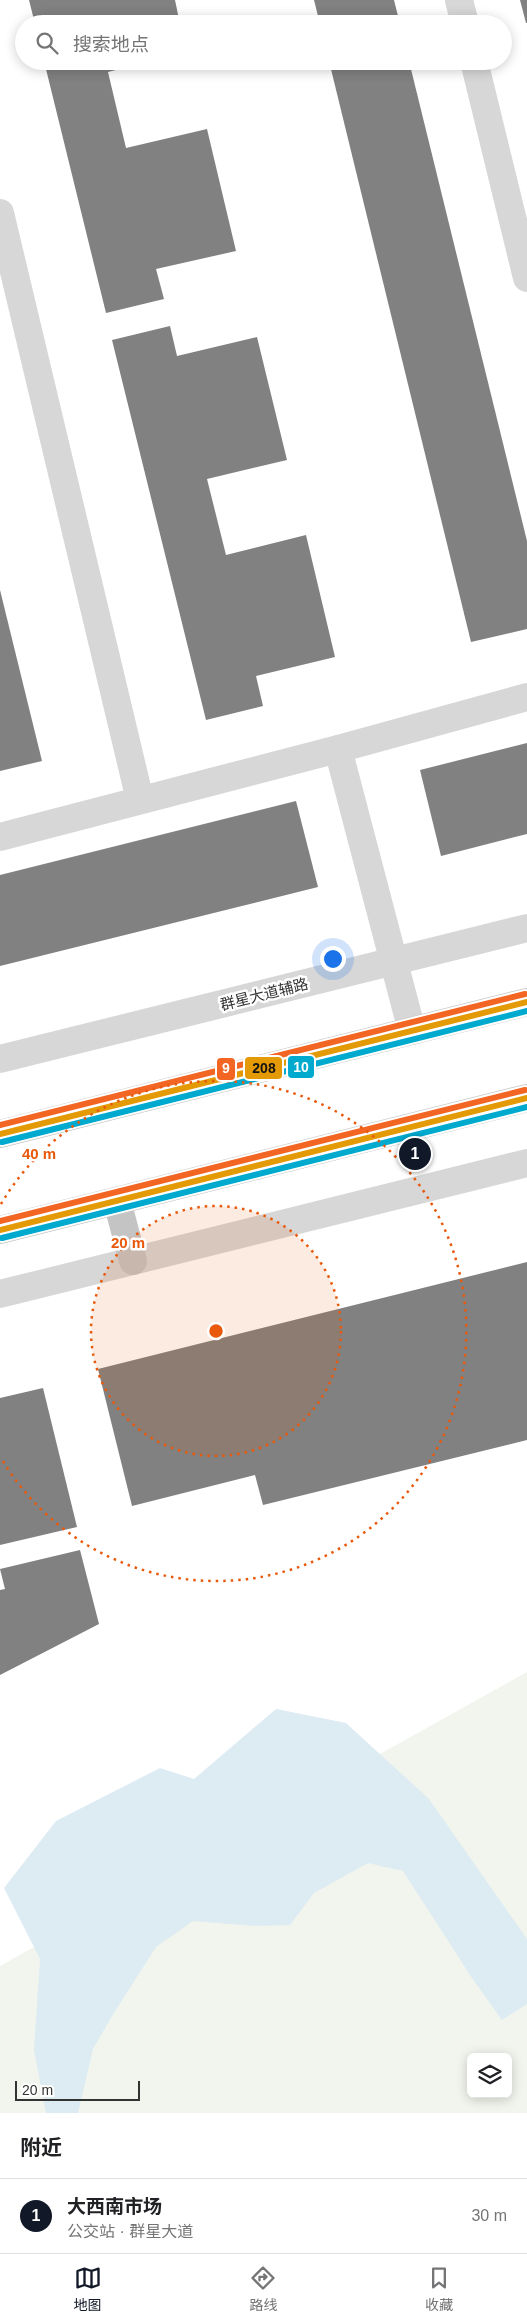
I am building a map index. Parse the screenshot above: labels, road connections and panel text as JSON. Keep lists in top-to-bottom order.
{
  "streets": {
    "street": ["群星大道辅路"]
  },
  "lines": ["transit line 9", "transit line 208", "transit line 10"],
  "scale_bar": "20 m",
  "page": {
    "search": "搜索地点",
    "pins": "1",
    "scale": "20 m",
    "heading": "附近",
    "list": [
      {
        "mark": "1",
        "name": "大西南市场",
        "note": "公交站 · 群星大道",
        "value": "30 m"
      }
    ],
    "nav": ["地图", "路线", "收藏"]
  },
  "rings": ["40 m", "20 m"]
}
